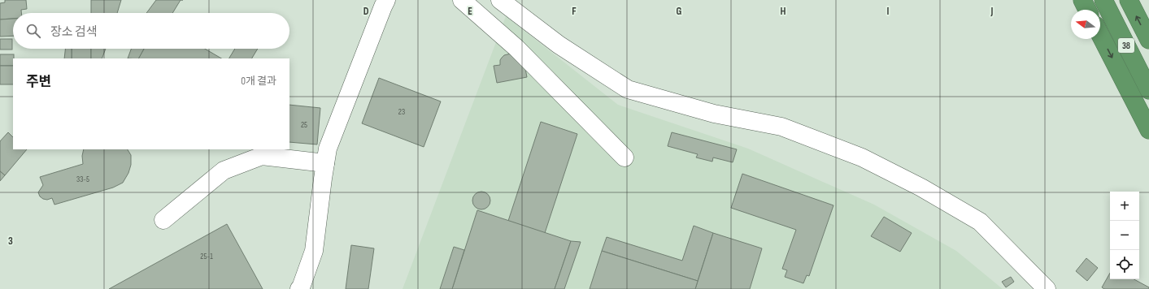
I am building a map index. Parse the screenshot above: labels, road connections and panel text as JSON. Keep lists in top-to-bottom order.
{
  "streets": {
    "highway": ["38"]
  },
  "house_numbers": [
    "23",
    "25",
    "33-5",
    "25-1"
  ],
  "north": "left",
  "page": {
    "search": "장소 검색",
    "heading": ["주변", "0개 결과"],
    "map_buttons": ["+", "−"]
  },
  "grid": {
    "columns": [
      "D",
      "E",
      "F",
      "G",
      "H",
      "I",
      "J"
    ],
    "rows": ["3"]
  }
}
